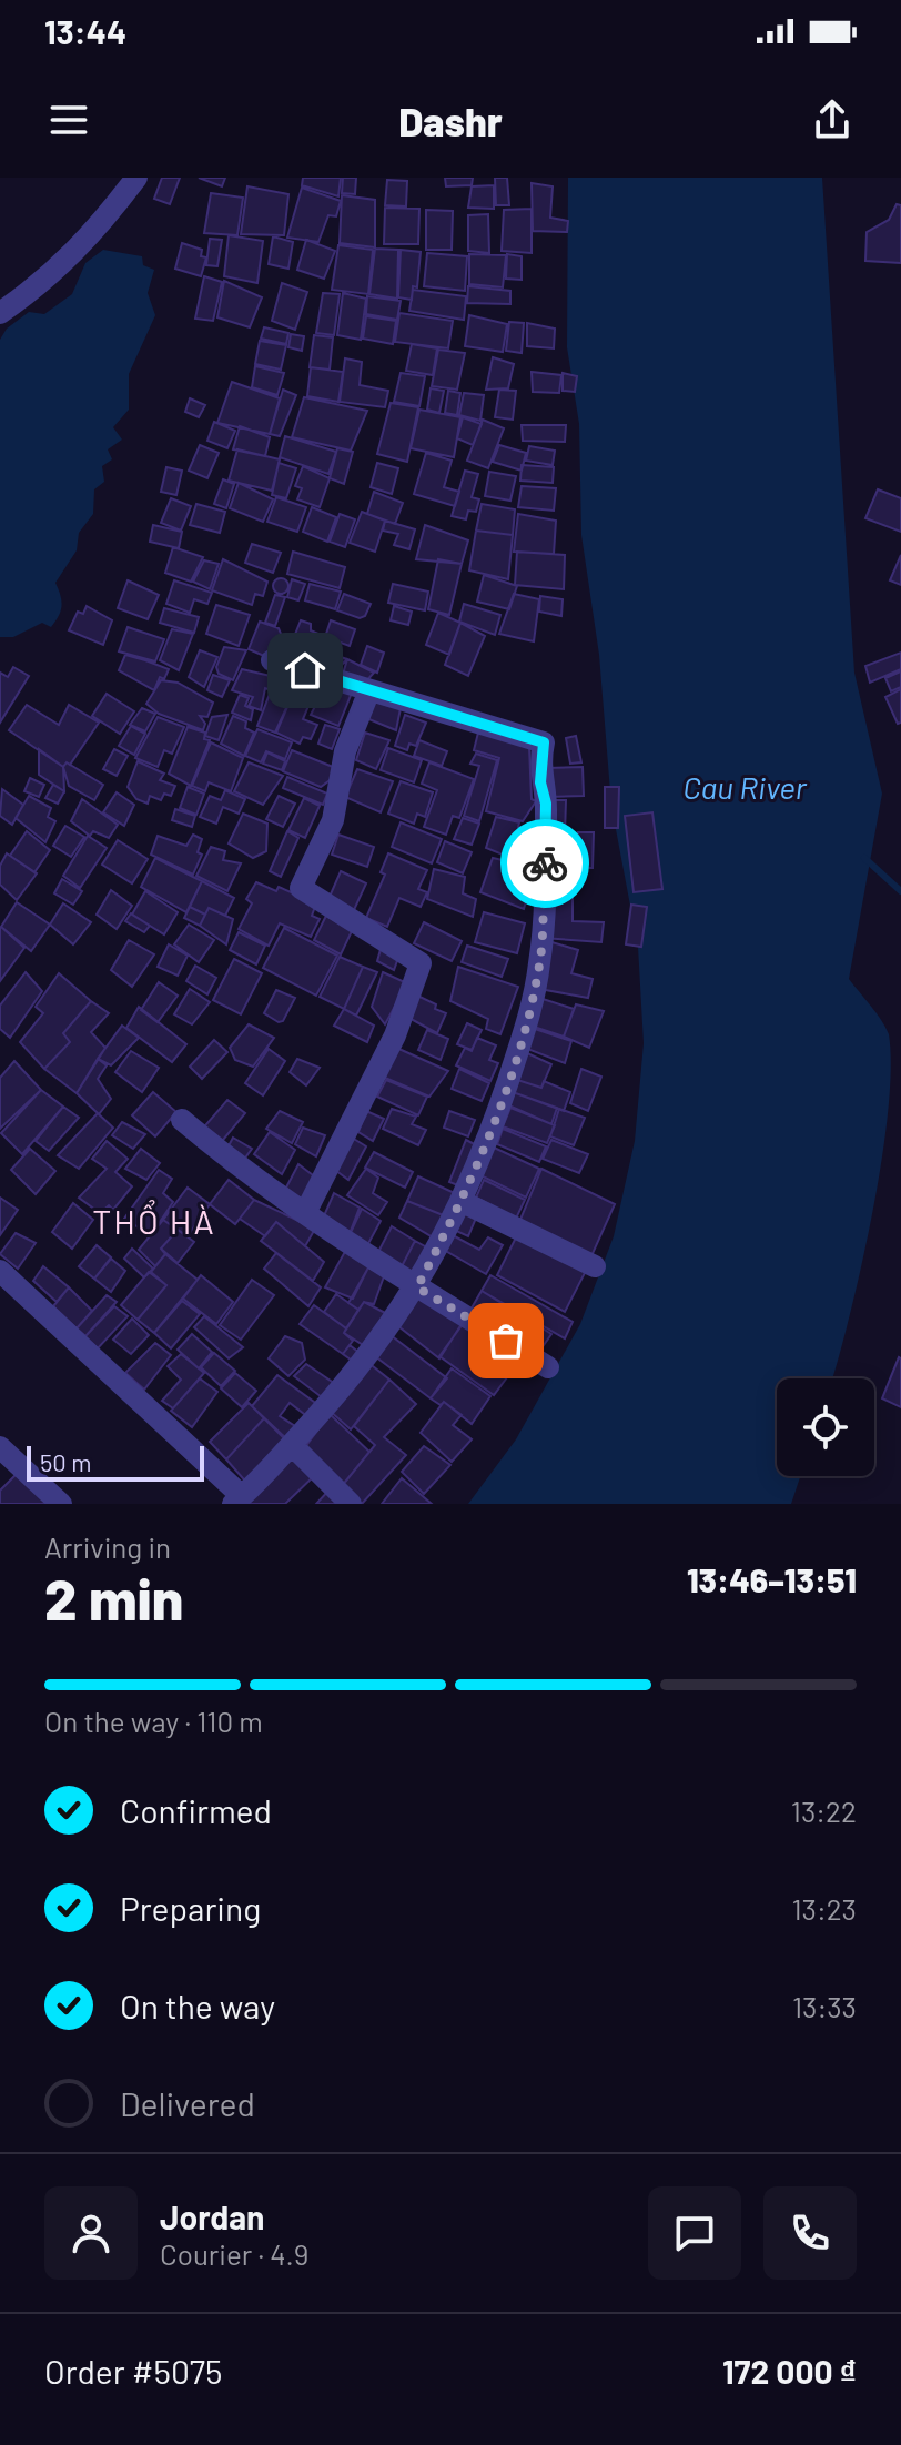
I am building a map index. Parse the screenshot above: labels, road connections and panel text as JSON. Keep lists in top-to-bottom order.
{
  "districts": ["THỔ HÀ"],
  "water": ["Cau River"],
  "scale_bar": "50 m",
  "page": {
    "status": "13:44",
    "header": "Dashr",
    "scale": "50 m",
    "heading": ["2 min", "Arriving in", "13:46–13:51"],
    "panel": [
      "Jordan",
      "Courier · 4.9",
      "Order #5075",
      "172 000 ₫"
    ],
    "bar": "On the way · 110 m",
    "list": [
      ["Confirmed", "13:22"],
      ["Preparing", "13:23"],
      ["On the way", "13:33"],
      "Delivered"
    ]
  }
}
